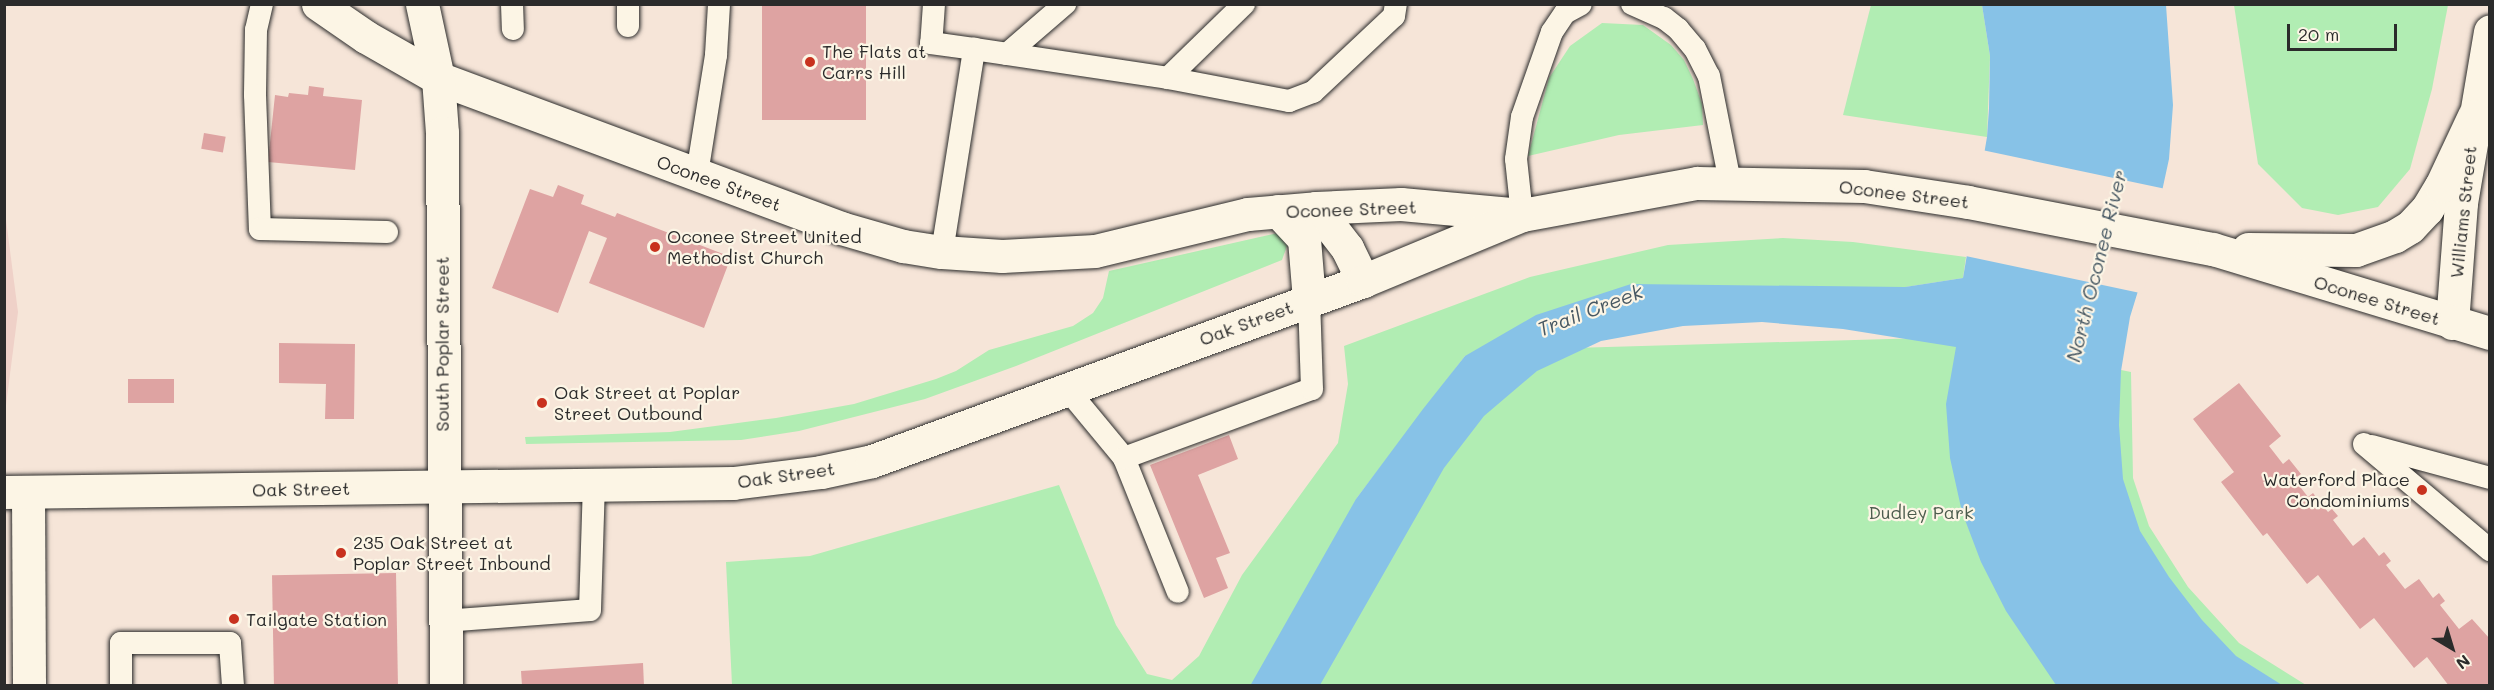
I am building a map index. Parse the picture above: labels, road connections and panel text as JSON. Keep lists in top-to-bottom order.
{
  "streets": {
    "main road": [
      "Oconee Street",
      "Williams Street",
      "Oak Street",
      "South Poplar Street"
    ]
  },
  "crossings": [
    ["Oconee Street", "Williams Street"],
    ["Oconee Street", "Oak Street"],
    ["Oconee Street", "South Poplar Street"],
    ["Oak Street", "South Poplar Street"]
  ],
  "water": ["North Oconee River", "Trail Creek"],
  "parks": ["Dudley Park"],
  "places": [
    "The Flats at Carrs Hill",
    "Oconee Street United Methodist Church",
    "Oak Street at Poplar Street Outbound",
    "Waterford Place Condominiums",
    "235 Oak Street at Poplar Street Inbound",
    "Tailgate Station"
  ],
  "scale_bar": "20 m",
  "north": "bottom right"
}
